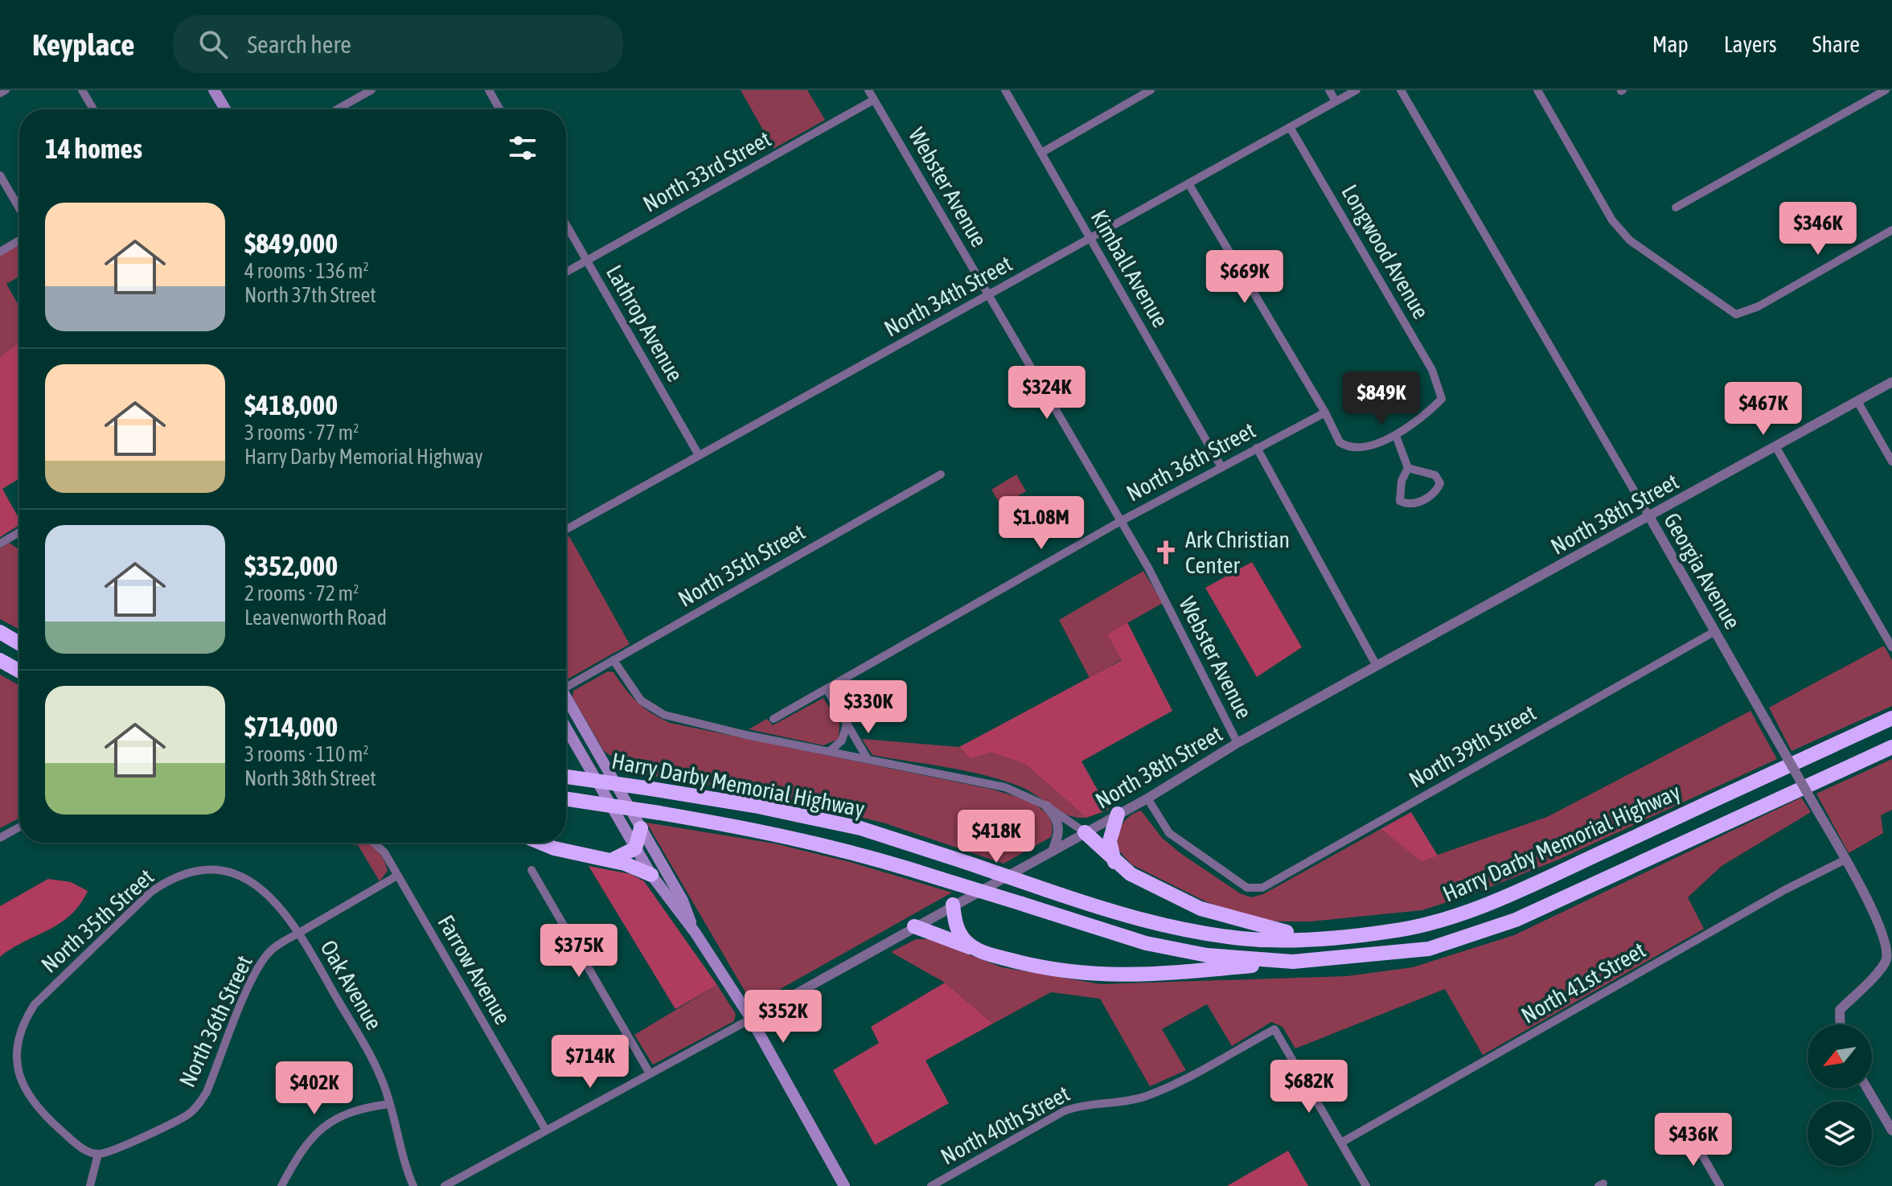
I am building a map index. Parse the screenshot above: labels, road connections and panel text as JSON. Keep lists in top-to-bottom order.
{
  "streets": {
    "highway": ["Harry Darby Memorial Highway"],
    "street": [
      "North 33rd Street",
      "Webster Avenue",
      "Longwood Avenue",
      "Kimball Avenue",
      "North 34th Street",
      "Lathrop Avenue",
      "North 36th Street",
      "North 38th Street",
      "North 35th Street",
      "Georgia Avenue",
      "North 39th Street",
      "Farrow Avenue",
      "North 41st Street",
      "Oak Avenue",
      "North 40th Street"
    ]
  },
  "crossings": [
    ["North 33rd Street", "Webster Avenue"],
    ["North 33rd Street", "Lathrop Avenue"],
    ["Webster Avenue", "North 34th Street"],
    ["Webster Avenue", "North 36th Street"],
    ["Webster Avenue", "North 38th Street"],
    ["Longwood Avenue", "North 34th Street"],
    ["Kimball Avenue", "North 34th Street"],
    ["Kimball Avenue", "North 36th Street"],
    ["North 34th Street", "Lathrop Avenue"],
    ["North 36th Street", "North 35th Street"],
    ["North 36th Street", "Farrow Avenue"],
    ["North 36th Street", "Oak Avenue"],
    ["North 38th Street", "Georgia Avenue"],
    ["North 38th Street", "North 39th Street"],
    ["North 38th Street", "Farrow Avenue"],
    ["North 35th Street", "Oak Avenue"],
    ["Georgia Avenue", "North 39th Street"],
    ["Georgia Avenue", "North 41st Street"],
    ["North 41st Street", "North 40th Street"]
  ],
  "places": {
    "church": ["Ark Christian Center"]
  },
  "north": "bottom left",
  "page": {
    "header": "Keyplace",
    "search": "Search here",
    "nav": ["Map", "Layers", "Share"],
    "heading": "14 homes",
    "list": [
      {
        "name": "$849,000",
        "note": "4 rooms · 136 m² · North 37th Street"
      },
      {
        "name": "$418,000",
        "note": "3 rooms · 77 m² · Harry Darby Memorial Highway"
      },
      {
        "name": "$352,000",
        "note": "2 rooms · 72 m² · Leavenworth Road"
      },
      {
        "name": "$714,000",
        "note": "3 rooms · 110 m² · North 38th Street"
      }
    ],
    "price": [
      "$346K",
      "$669K",
      "$324K",
      "$849K",
      "$467K",
      "$1.08M",
      "$330K",
      "$418K",
      "$375K",
      "$352K",
      "$714K",
      "$682K",
      "$402K",
      "$436K"
    ]
  }
}
